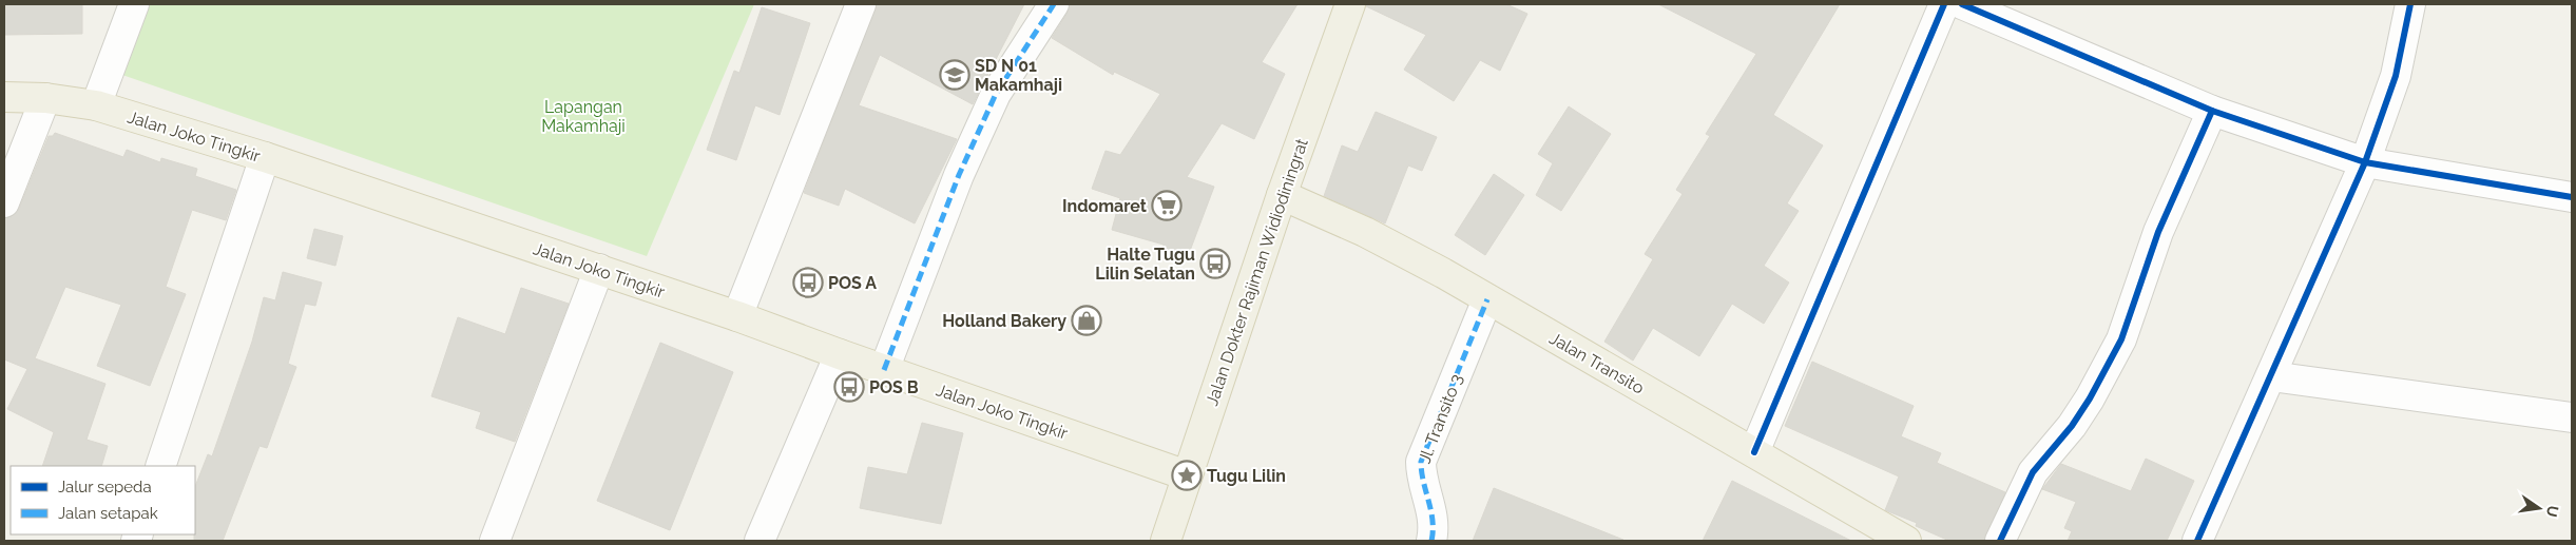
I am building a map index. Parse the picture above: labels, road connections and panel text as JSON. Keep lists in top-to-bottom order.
{
  "streets": {
    "main road": ["Jalan Joko Tingkir", "Jalan Dokter Rajiman Widiodiningrat", "Jalan Transito"],
    "street": ["Jl. Transito 3"]
  },
  "crossings": [
    ["Jalan Joko Tingkir", "Jalan Dokter Rajiman Widiodiningrat"],
    ["Jalan Dokter Rajiman Widiodiningrat", "Jalan Transito"],
    ["Jalan Transito", "Jl. Transito 3"]
  ],
  "parks": ["Lapangan Makamhaji"],
  "places": {
    "school or university": ["SD N 01 Makamhaji"],
    "supermarket": ["Indomaret"],
    "bus stop": ["Halte Tugu Lilin Selatan", "POS A", "POS B"],
    "shop": ["Holland Bakery"],
    "place": ["Tugu Lilin"]
  },
  "legend": ["Jalur sepeda", "Jalan setapak"],
  "north": "right"
}
